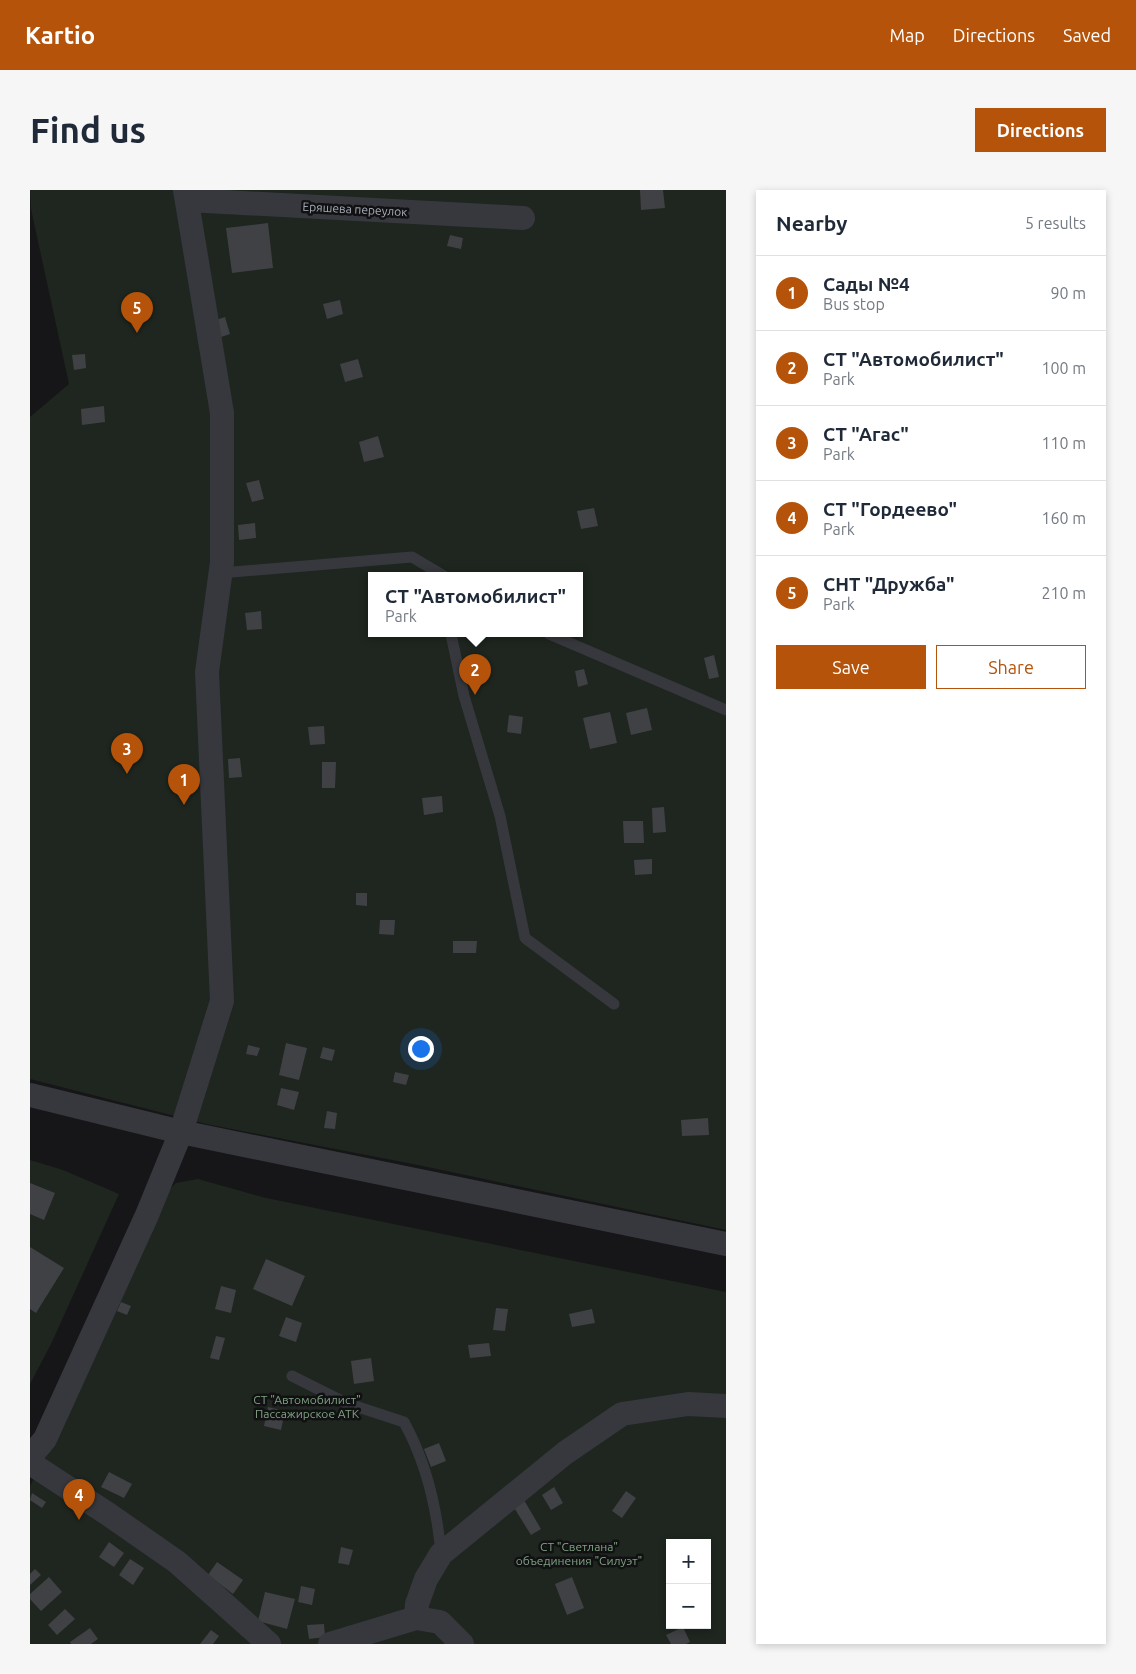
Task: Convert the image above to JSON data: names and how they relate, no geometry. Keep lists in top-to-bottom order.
{
  "streets": {
    "street": ["Еряшева переулок"]
  },
  "parks": ["СТ \"Автомобилист\" Пассажирское АТК", "СТ \"Светлана\" объединения \"Силуэт\""],
  "page": {
    "header": "Kartio",
    "nav": ["Map", "Directions", "Saved"],
    "buttons": [
      "Directions",
      ["Save", "Share"]
    ],
    "title": "Find us",
    "heading": ["Nearby", "5 results"],
    "list": [
      {
        "mark": "1",
        "name": "Сады №4",
        "note": "Bus stop",
        "value": "90 m"
      },
      {
        "mark": "2",
        "name": "СТ \"Автомобилист\"",
        "note": "Park",
        "value": "100 m"
      },
      {
        "mark": "3",
        "name": "СТ \"Агас\"",
        "note": "Park",
        "value": "110 m"
      },
      {
        "mark": "4",
        "name": "СТ \"Гордеево\"",
        "note": "Park",
        "value": "160 m"
      },
      {
        "mark": "5",
        "name": "СНТ \"Дружба\"",
        "note": "Park",
        "value": "210 m"
      }
    ],
    "pins": [
      "5",
      "2",
      "3",
      "1",
      "4"
    ],
    "popup": ["СТ \"Автомобилист\"", "Park"],
    "map_buttons": ["+", "−"]
  }
}
